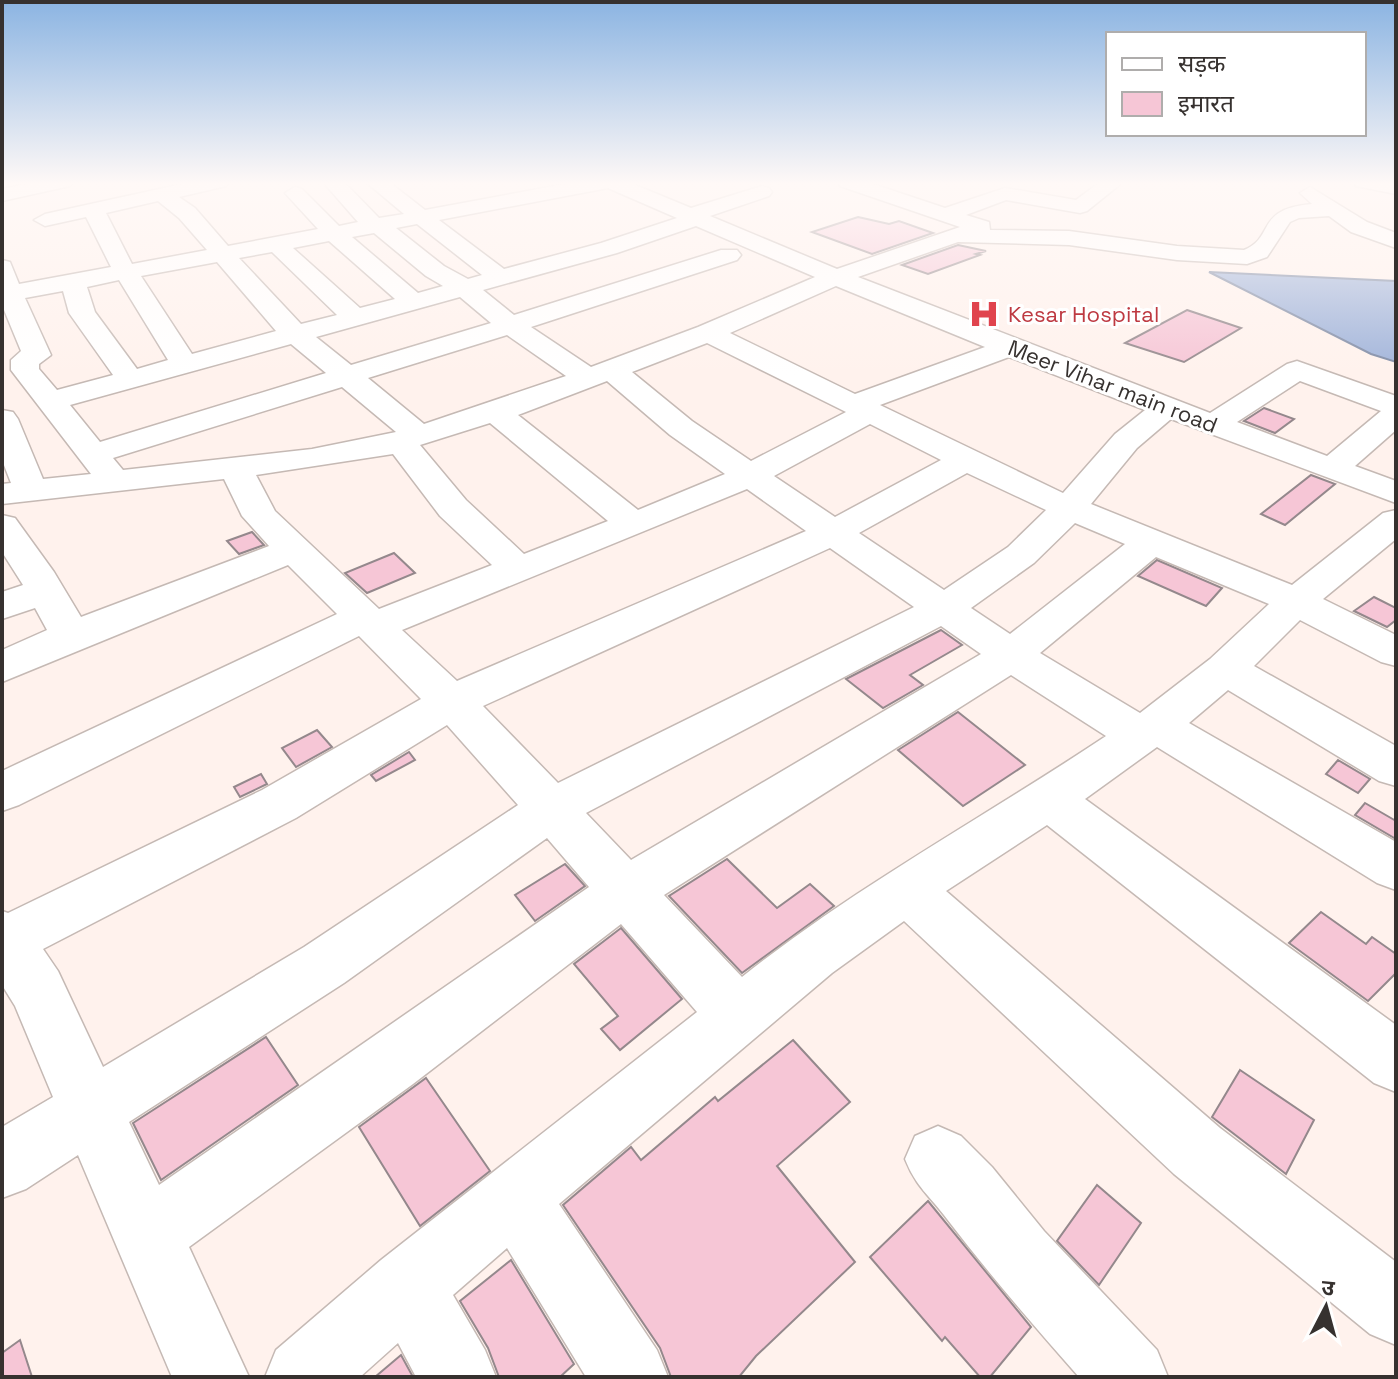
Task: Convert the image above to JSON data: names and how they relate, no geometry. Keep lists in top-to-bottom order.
{
  "streets": {
    "street": ["Meer Vihar main road"]
  },
  "places": {
    "hospital": ["Kesar Hospital"]
  },
  "legend": ["सड़क", "इमारत"],
  "north": "top"
}
